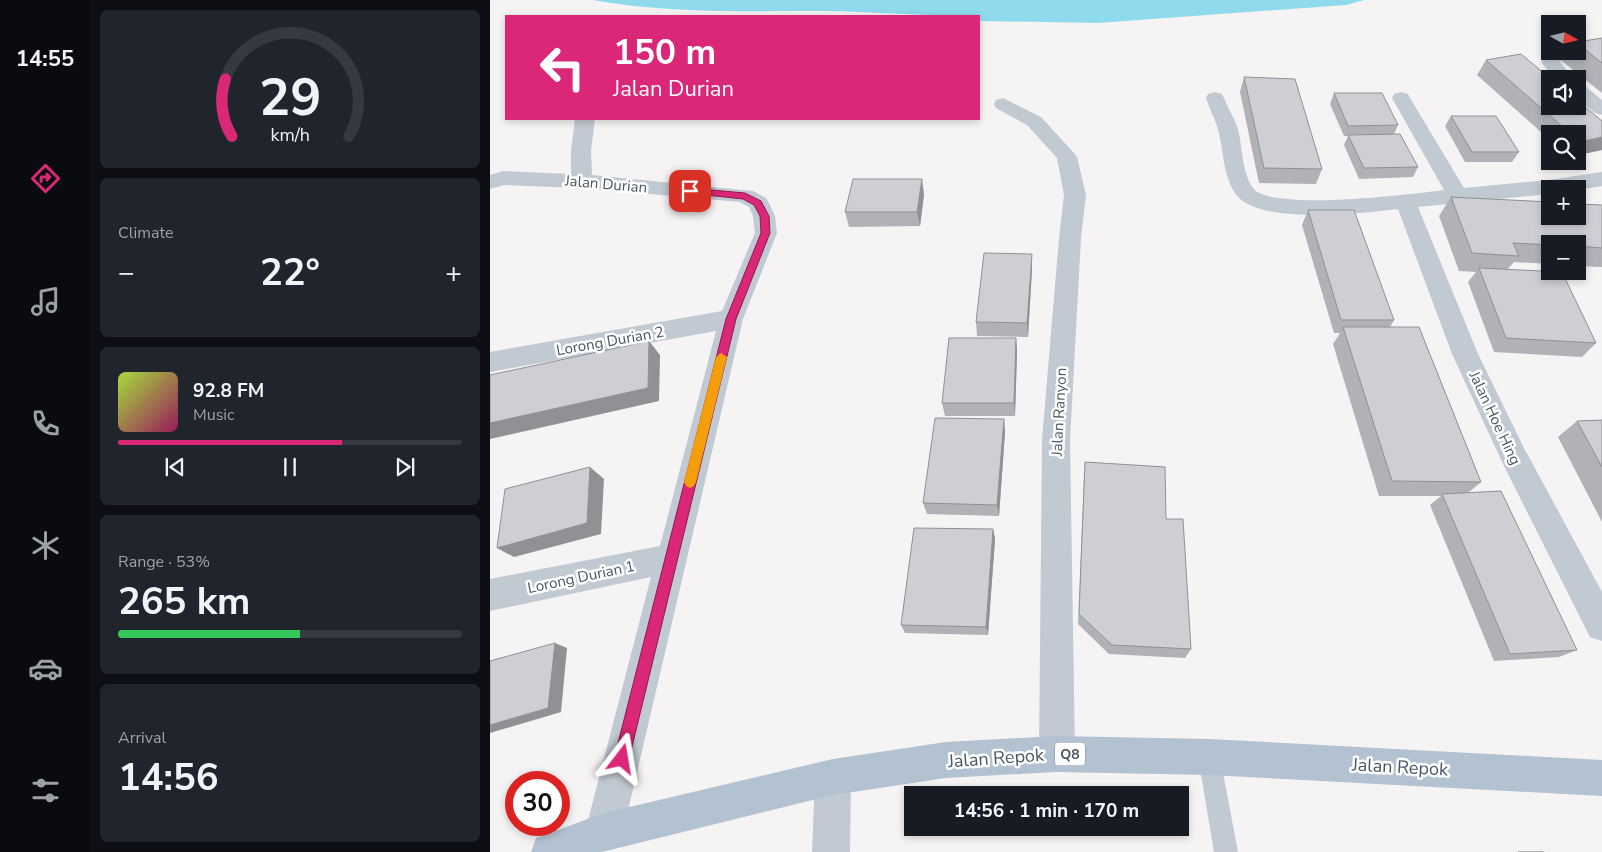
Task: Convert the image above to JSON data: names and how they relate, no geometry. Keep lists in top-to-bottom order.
{
  "streets": {
    "main road": ["Q8", "Jalan Repok"],
    "street": [
      "Jalan Durian",
      "Lorong Durian 2",
      "Jalan Ranyon",
      "Jalan Hoe Hing",
      "Lorong Durian 1"
    ]
  },
  "crossings": [
    ["Jalan Durian", "Lorong Durian 2"],
    ["Jalan Durian", "Lorong Durian 1"],
    ["Jalan Durian", "Jalan Repok"],
    ["Jalan Ranyon", "Jalan Repok"]
  ],
  "north": "right",
  "page": {
    "tabs": "14:55",
    "map_buttons": ["+", "−"],
    "turn": ["150 m", "Jalan Durian"],
    "tile": [
      "Climate",
      ["Range · 53%", "265 km"],
      ["Arrival", "14:56"]
    ],
    "heat": ["−", "22°", "+"],
    "song": ["92.8 FM", "Music"],
    "limit": "30",
    "trip": "14:56 · 1 min · 170 m",
    "gauge": ["29", "km/h"]
  }
}
